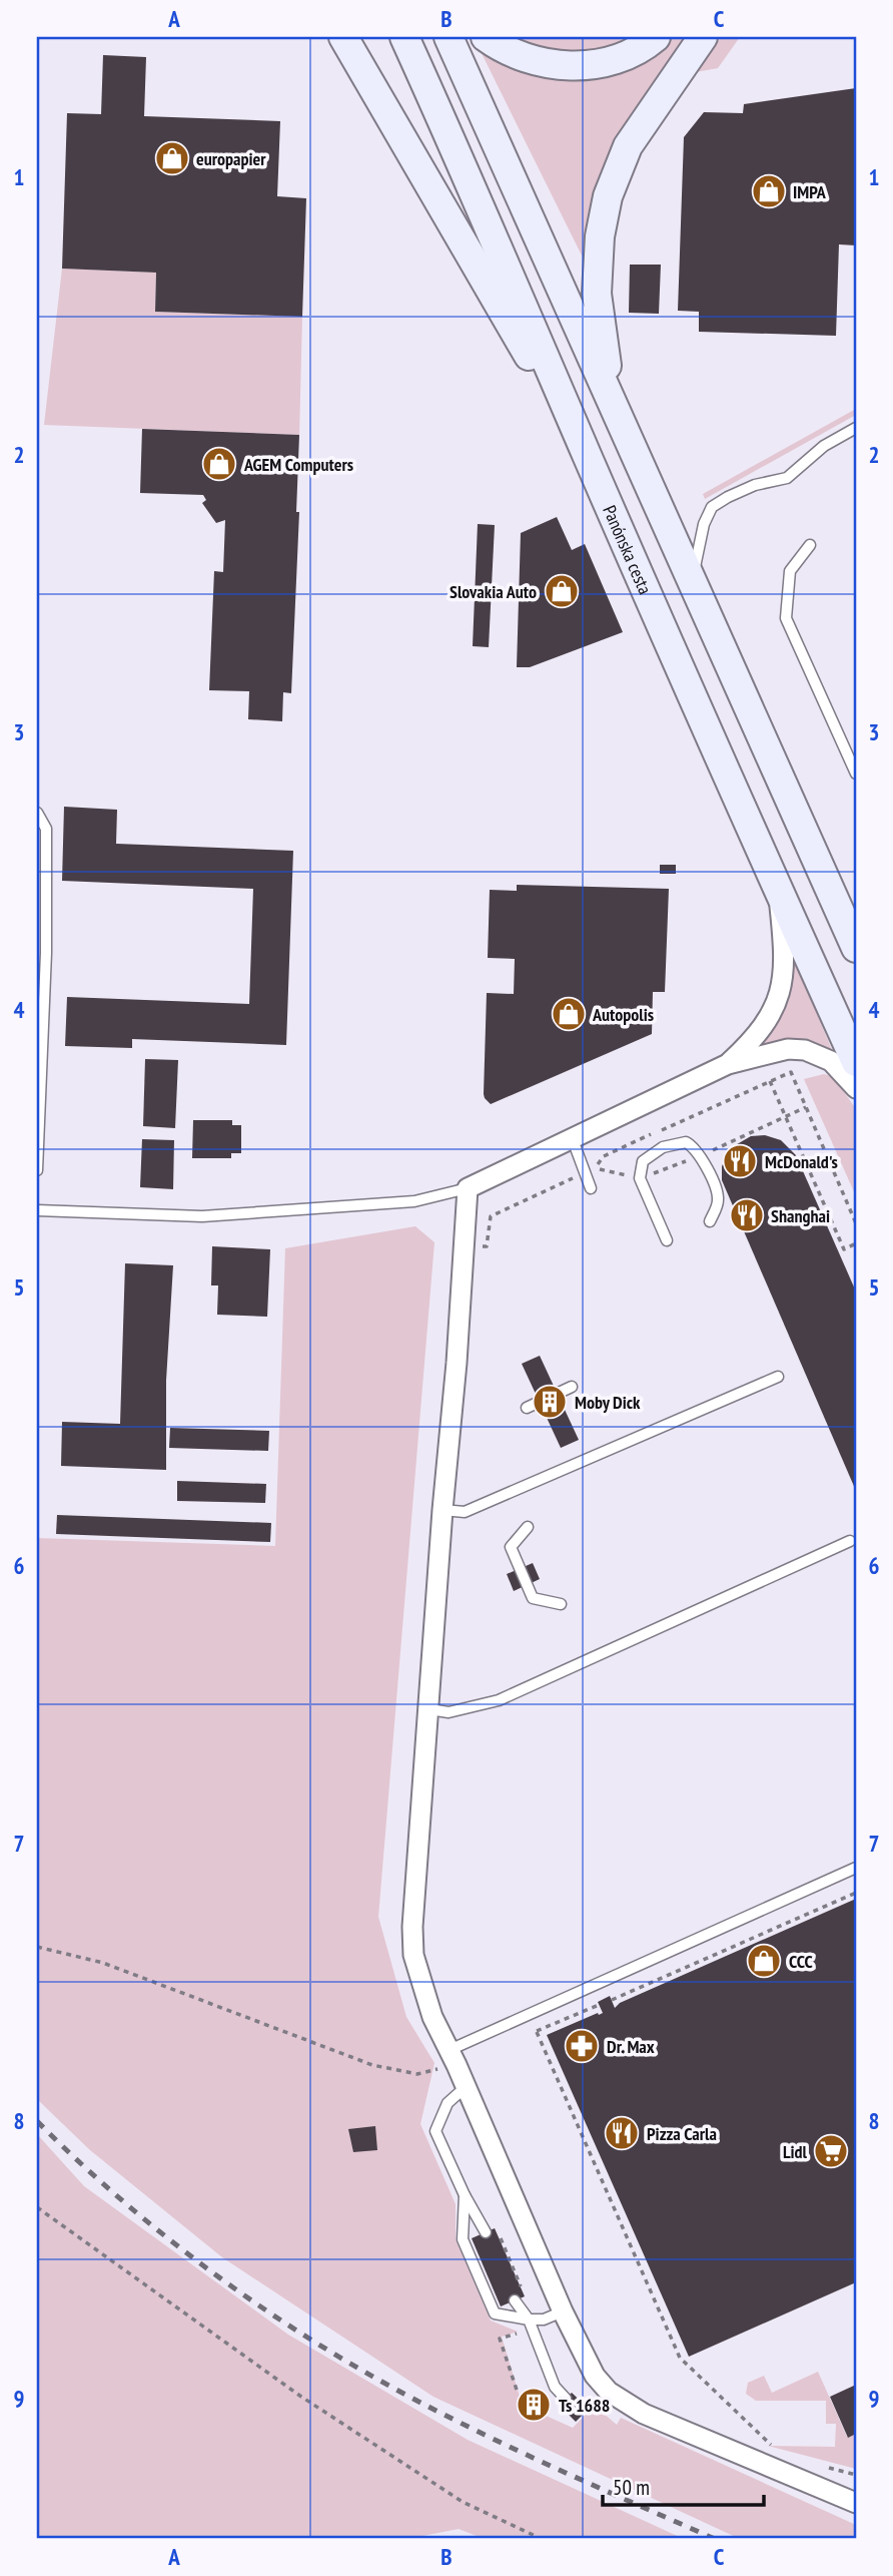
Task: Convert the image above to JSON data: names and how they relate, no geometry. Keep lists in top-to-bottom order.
{
  "streets": {
    "main road": ["Panónska cesta"]
  },
  "places": {
    "shop": [
      "europapier",
      "IMPA",
      "AGEM Computers",
      "Slovakia Auto",
      "Autopolis",
      "CCC"
    ],
    "restaurant": ["McDonald's", "Shanghai", "Pizza Carla"],
    "building": ["Moby Dick", "Ts 1688"],
    "pharmacy": ["Dr. Max"],
    "supermarket": ["Lidl"]
  },
  "scale_bar": "50 m",
  "grid": {
    "columns": ["A", "B", "C"],
    "rows": [
      "1",
      "2",
      "3",
      "4",
      "5",
      "6",
      "7",
      "8",
      "9"
    ]
  }
}
